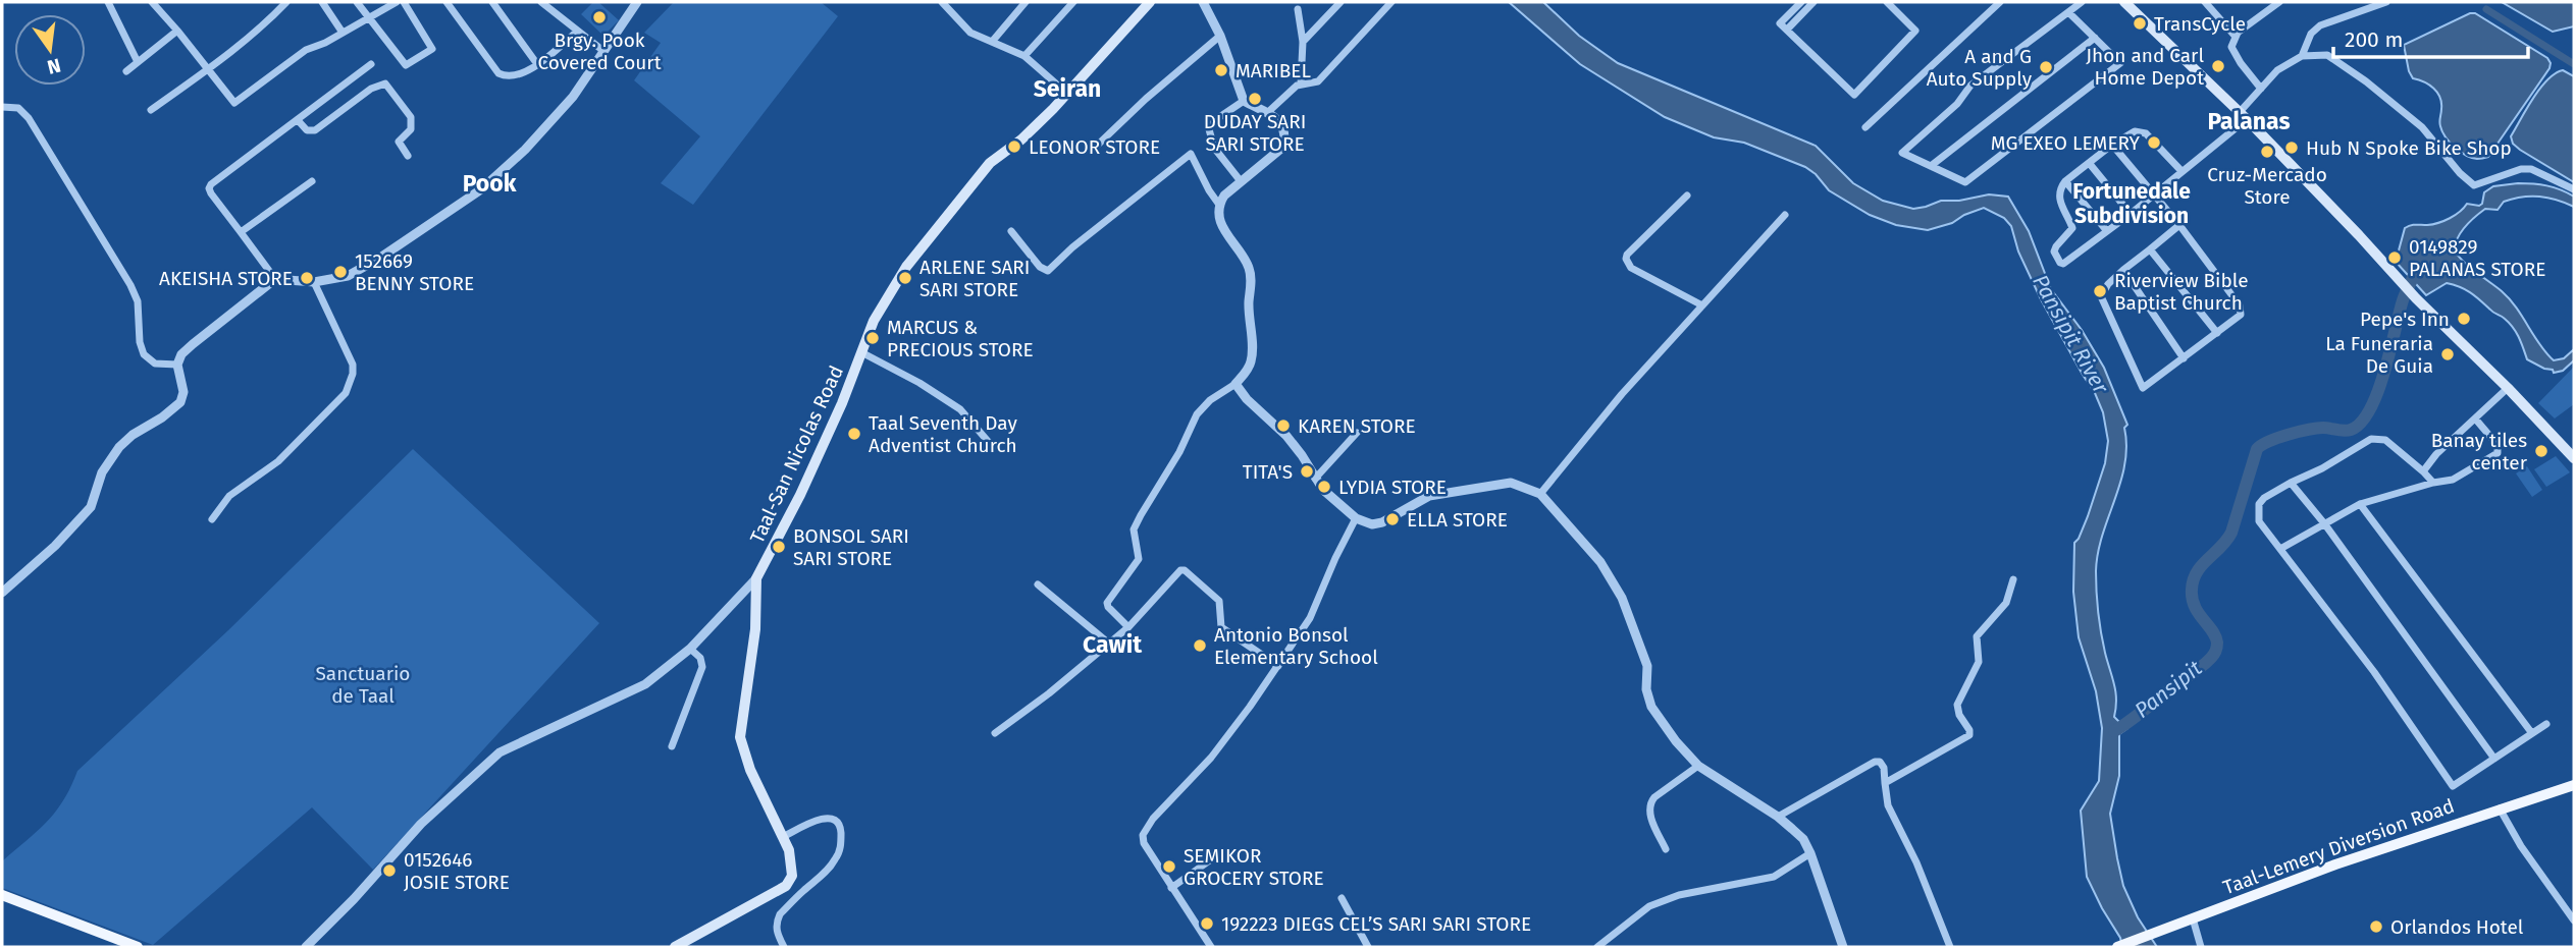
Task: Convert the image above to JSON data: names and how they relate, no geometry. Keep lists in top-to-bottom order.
{
  "streets": {
    "main road": ["Taal-San Nicolas Road", "Taal-Lemery Diversion Road"]
  },
  "districts": [
    "Seiran",
    "Palanas",
    "Pook",
    "Fortunedale Subdivision",
    "Cawit"
  ],
  "water": ["Pansipit River", "Pansipit"],
  "parks": ["Sanctuario de Taal"],
  "places": [
    "Brgy. Pook Covered Court",
    "TransCycle",
    "Jhon and Carl Home Depot",
    "A and G Auto Supply",
    "MARIBEL",
    "DUDAY SARI SARI STORE",
    "MG EXEO LEMERY",
    "LEONOR STORE",
    "Hub N Spoke Bike Shop",
    "Cruz-Mercado Store",
    "0149829 PALANAS STORE",
    "152669 BENNY STORE",
    "AKEISHA STORE",
    "ARLENE SARI SARI STORE",
    "Riverview Bible Baptist Church",
    "Pepe's Inn",
    "MARCUS & PRECIOUS STORE",
    "La Funeraria De Guia",
    "KAREN STORE",
    "Taal Seventh Day Adventist Church",
    "Banay tiles center",
    "TITA'S",
    "LYDIA STORE",
    "ELLA STORE",
    "BONSOL SARI SARI STORE",
    "Antonio Bonsol Elementary School",
    "SEMIKOR GROCERY STORE",
    "0152646 JOSIE STORE",
    "192223 DIEGS CEL’S SARI SARI STORE",
    "Orlandos Hotel"
  ],
  "scale_bar": "200 m",
  "north": "bottom"
}
